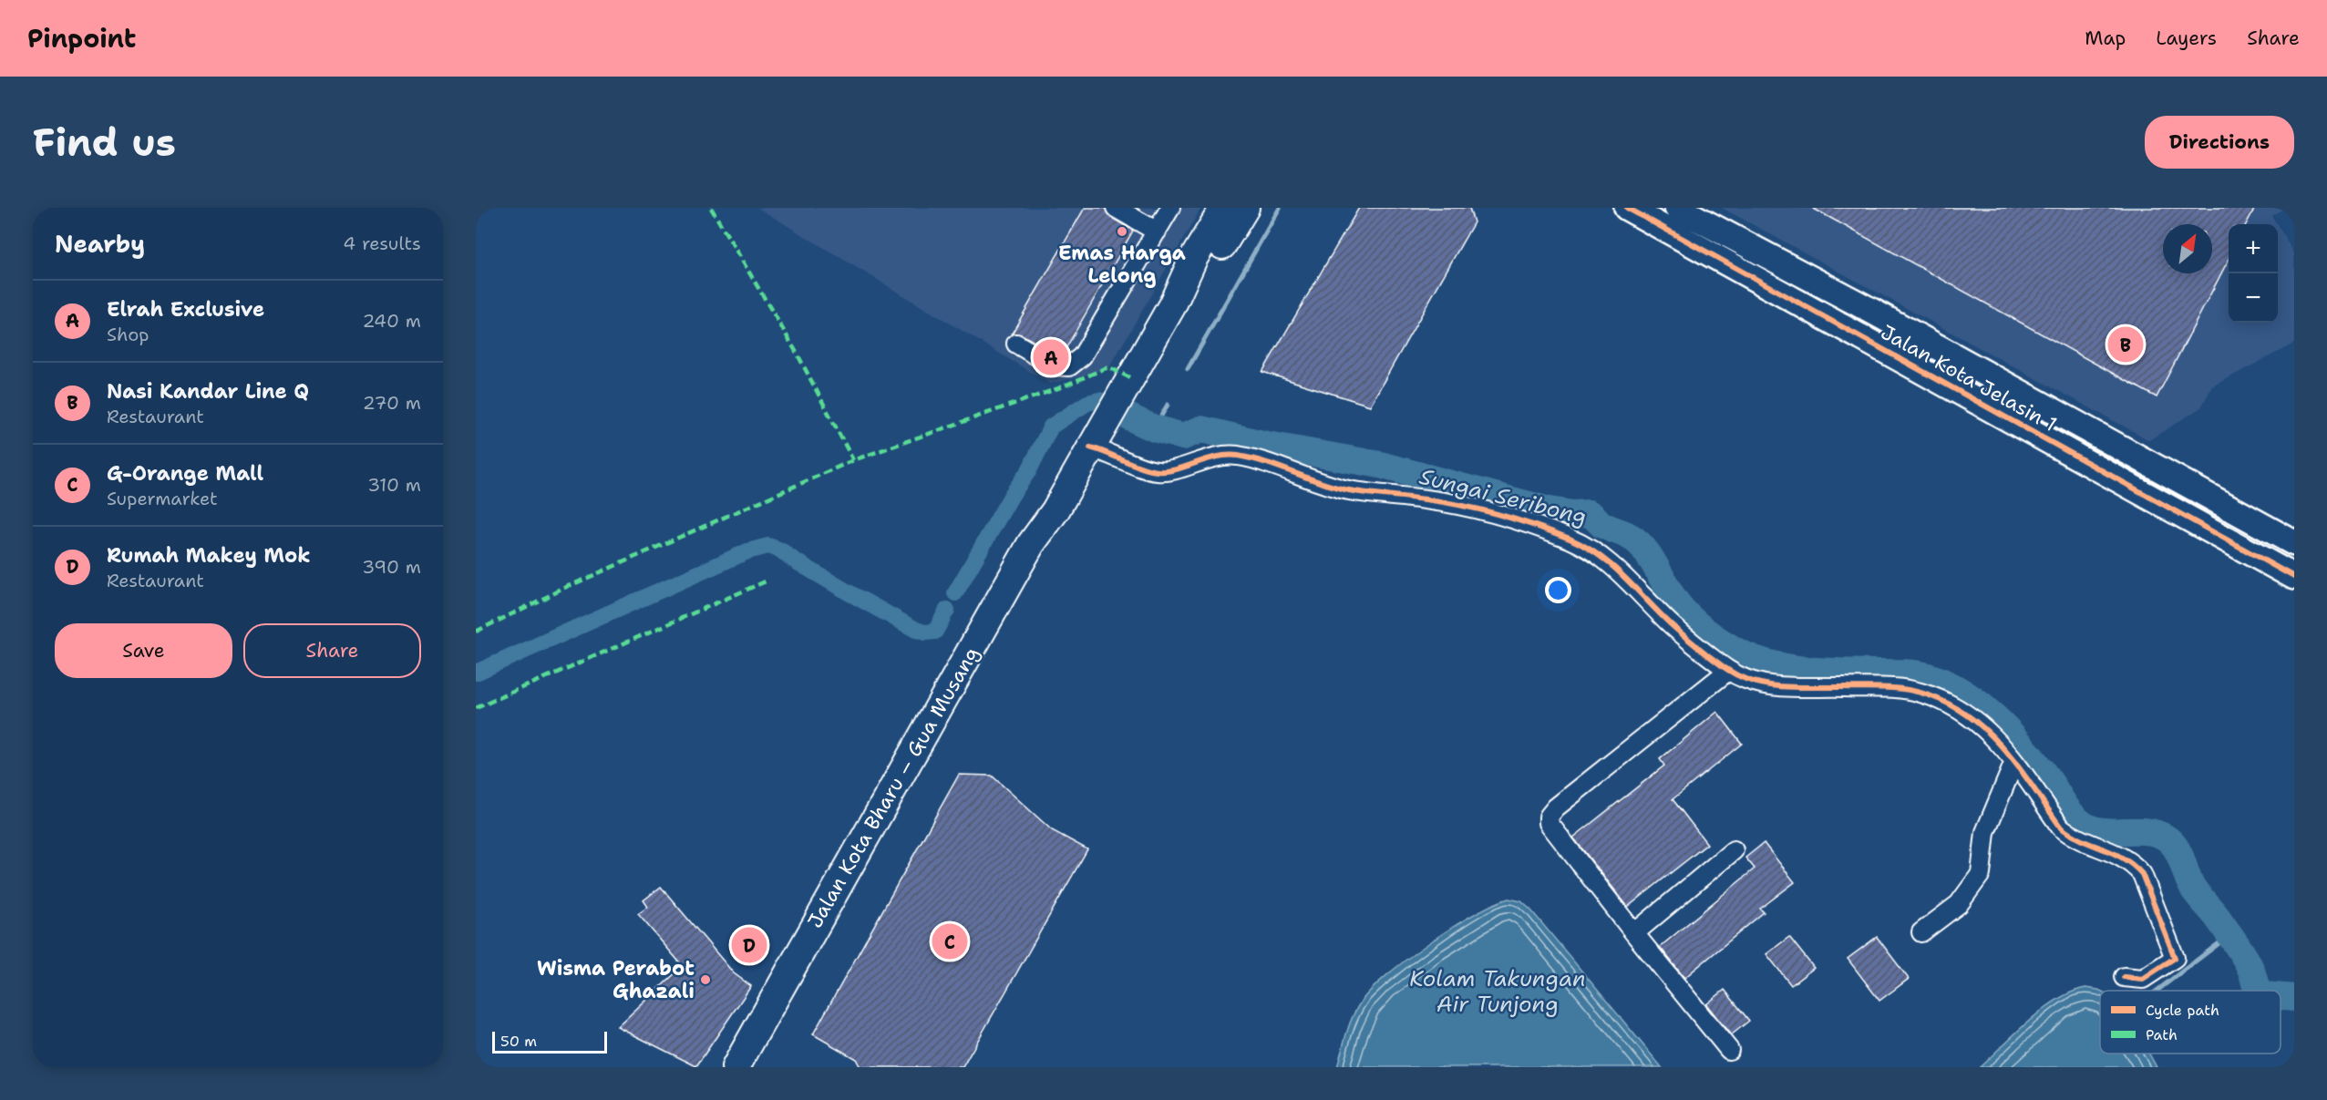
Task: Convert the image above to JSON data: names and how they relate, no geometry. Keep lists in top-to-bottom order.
{
  "streets": {
    "main road": ["Jalan Kota Bharu – Gua Musang"],
    "street": ["Jalan Kota Jelasin 1"]
  },
  "water": ["Sungai Seribong", "Kolam Takungan Air Tunjong"],
  "places": ["Emas Harga Lelong", "Wisma Perabot Ghazali"],
  "legend": ["Cycle path", "Path"],
  "scale_bar": "50 m",
  "north": "top right",
  "page": {
    "header": "Pinpoint",
    "nav": ["Map", "Layers", "Share"],
    "buttons": [
      "Directions",
      ["Save", "Share"]
    ],
    "title": "Find us",
    "heading": ["Nearby", "4 results"],
    "map_buttons": ["+", "−"],
    "list": [
      {
        "mark": "A",
        "name": "Elrah Exclusive",
        "note": "Shop",
        "value": "240 m"
      },
      {
        "mark": "B",
        "name": "Nasi Kandar Line Q",
        "note": "Restaurant",
        "value": "270 m"
      },
      {
        "mark": "C",
        "name": "G-Orange Mall",
        "note": "Supermarket",
        "value": "310 m"
      },
      {
        "mark": "D",
        "name": "Rumah Makey Mok",
        "note": "Restaurant",
        "value": "390 m"
      }
    ],
    "pins": [
      "B",
      "A",
      "C",
      "D"
    ],
    "scale": "50 m"
  }
}
